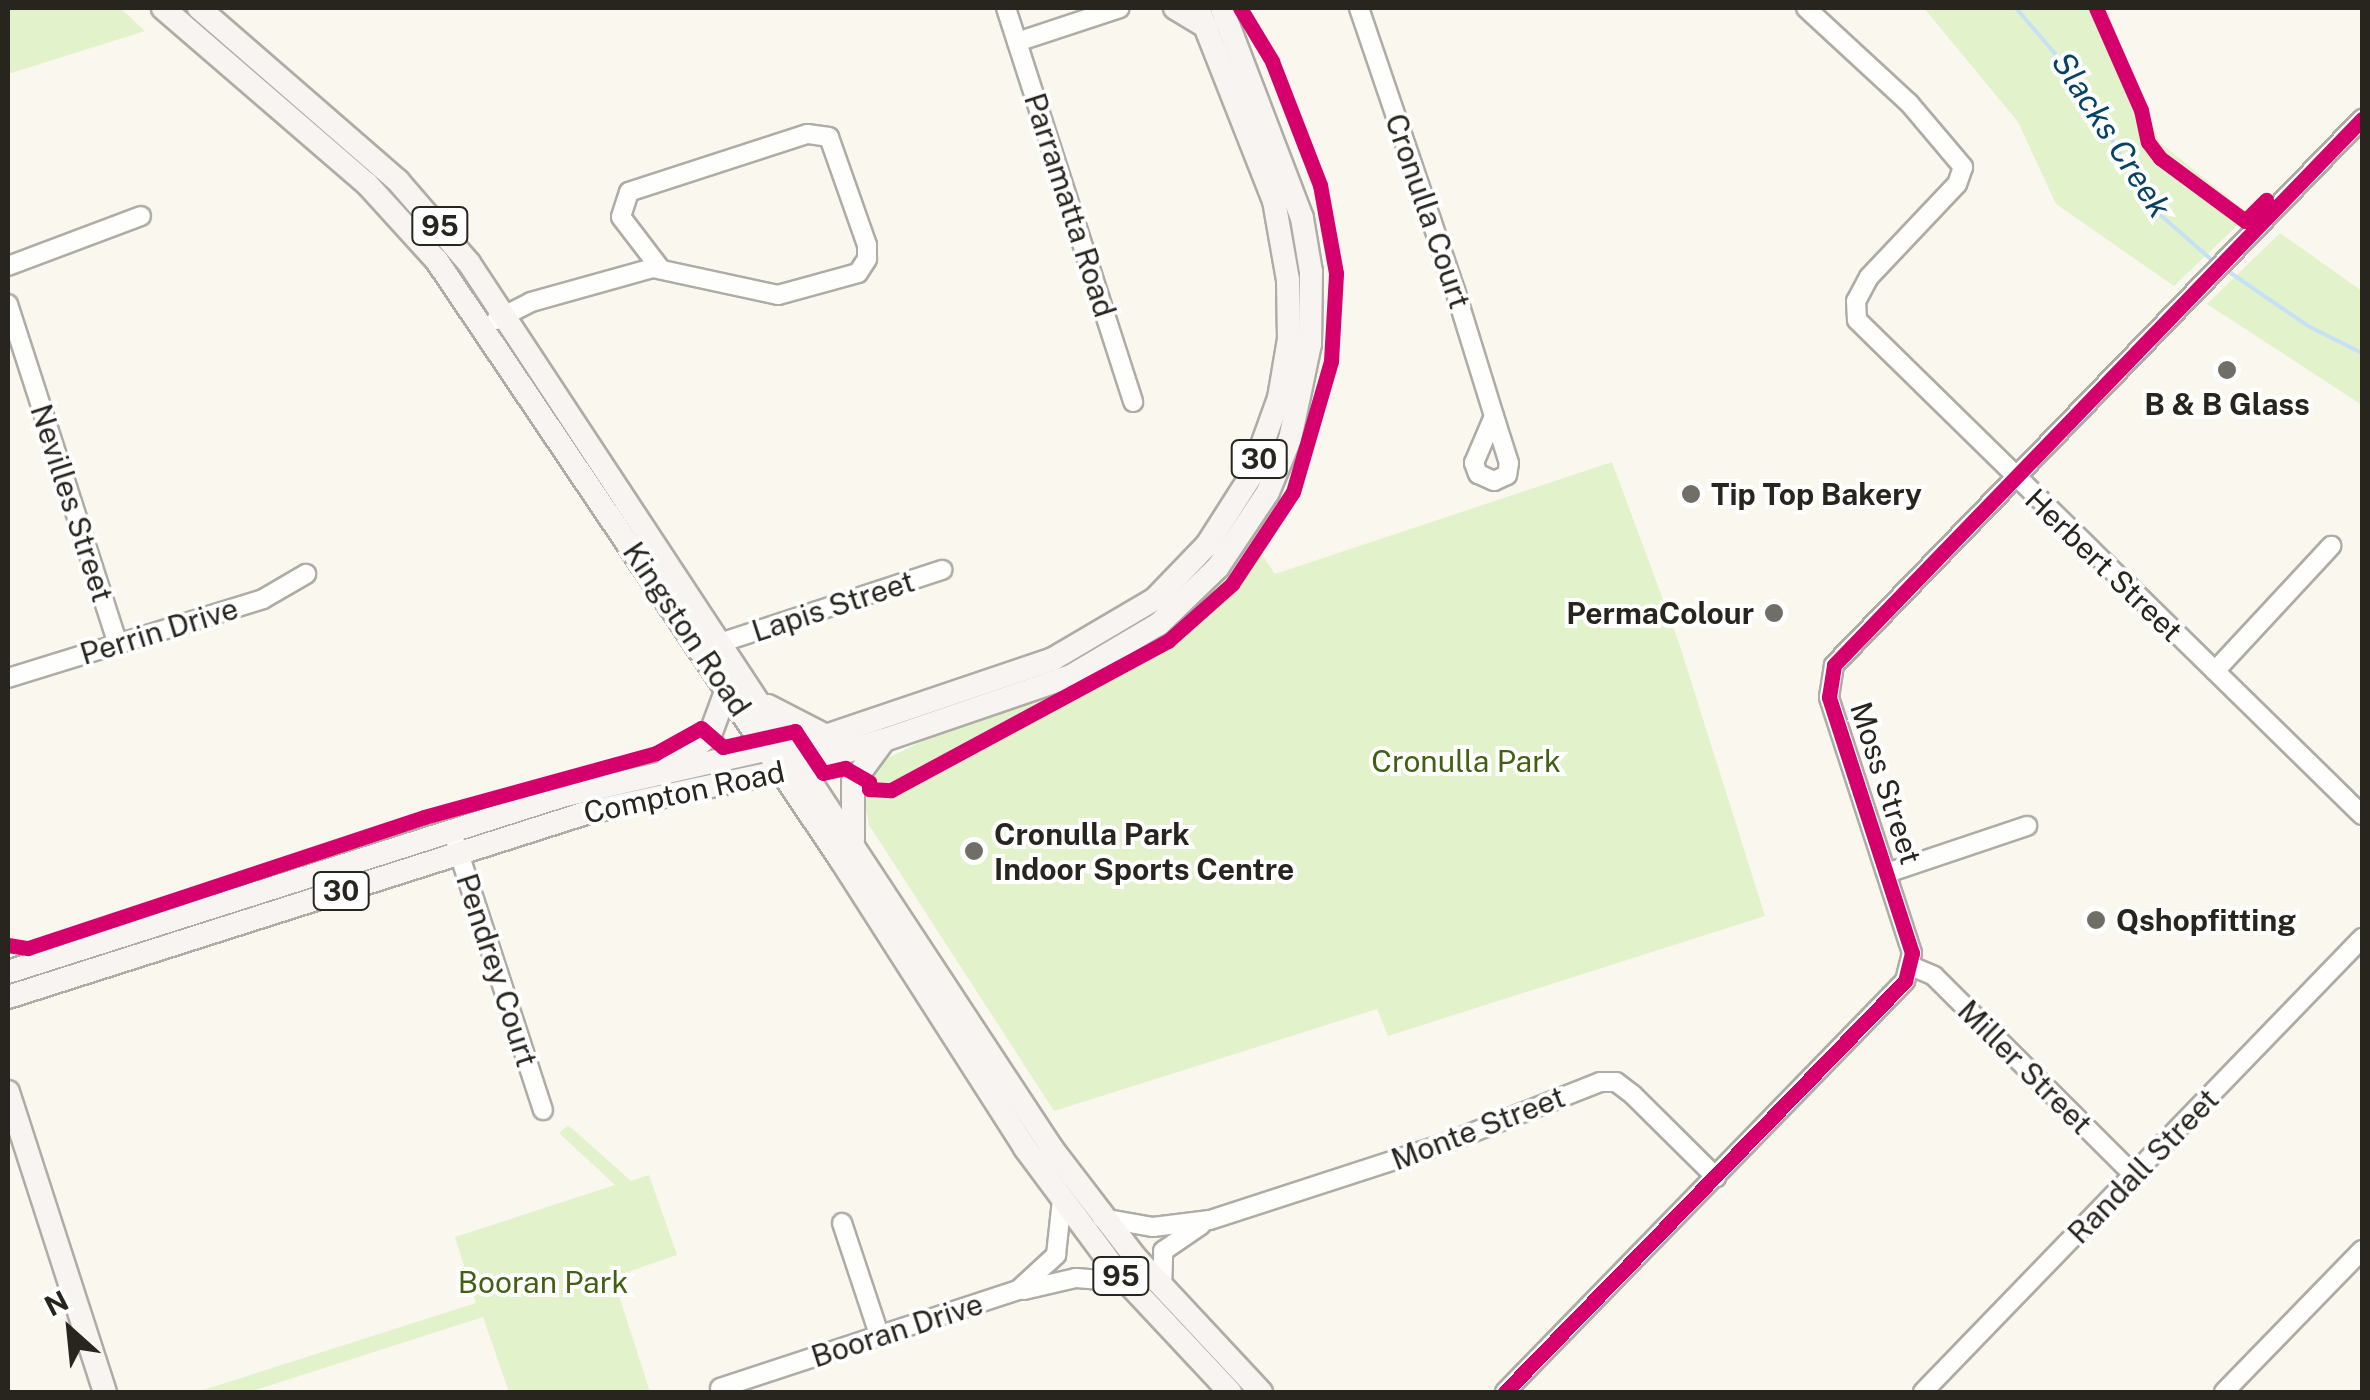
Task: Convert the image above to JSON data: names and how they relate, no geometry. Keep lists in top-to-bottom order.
{
  "streets": {
    "main road": [
      "95",
      "30",
      "Kingston Road",
      "Compton Road"
    ],
    "street": [
      "Parramatta Road",
      "Cronulla Court",
      "Nevilles Street",
      "Herbert Street",
      "Lapis Street",
      "Perrin Drive",
      "Moss Street",
      "Pendrey Court",
      "Miller Street",
      "Monte Street",
      "Randall Street",
      "Booran Drive"
    ]
  },
  "crossings": [
    ["Nevilles Street", "Perrin Drive"],
    ["Herbert Street", "Moss Street"],
    ["Lapis Street", "Kingston Road"],
    ["Kingston Road", "Compton Road"],
    ["Kingston Road", "Monte Street"],
    ["Kingston Road", "Booran Drive"],
    ["Moss Street", "Miller Street"],
    ["Compton Road", "Pendrey Court"],
    ["Miller Street", "Randall Street"]
  ],
  "water": ["Slacks Creek"],
  "parks": ["Cronulla Park", "Booran Park"],
  "places": [
    "B & B Glass",
    "Tip Top Bakery",
    "PermaColour",
    "Cronulla Park Indoor Sports Centre",
    "Qshopfitting"
  ],
  "north": "top left"
}
